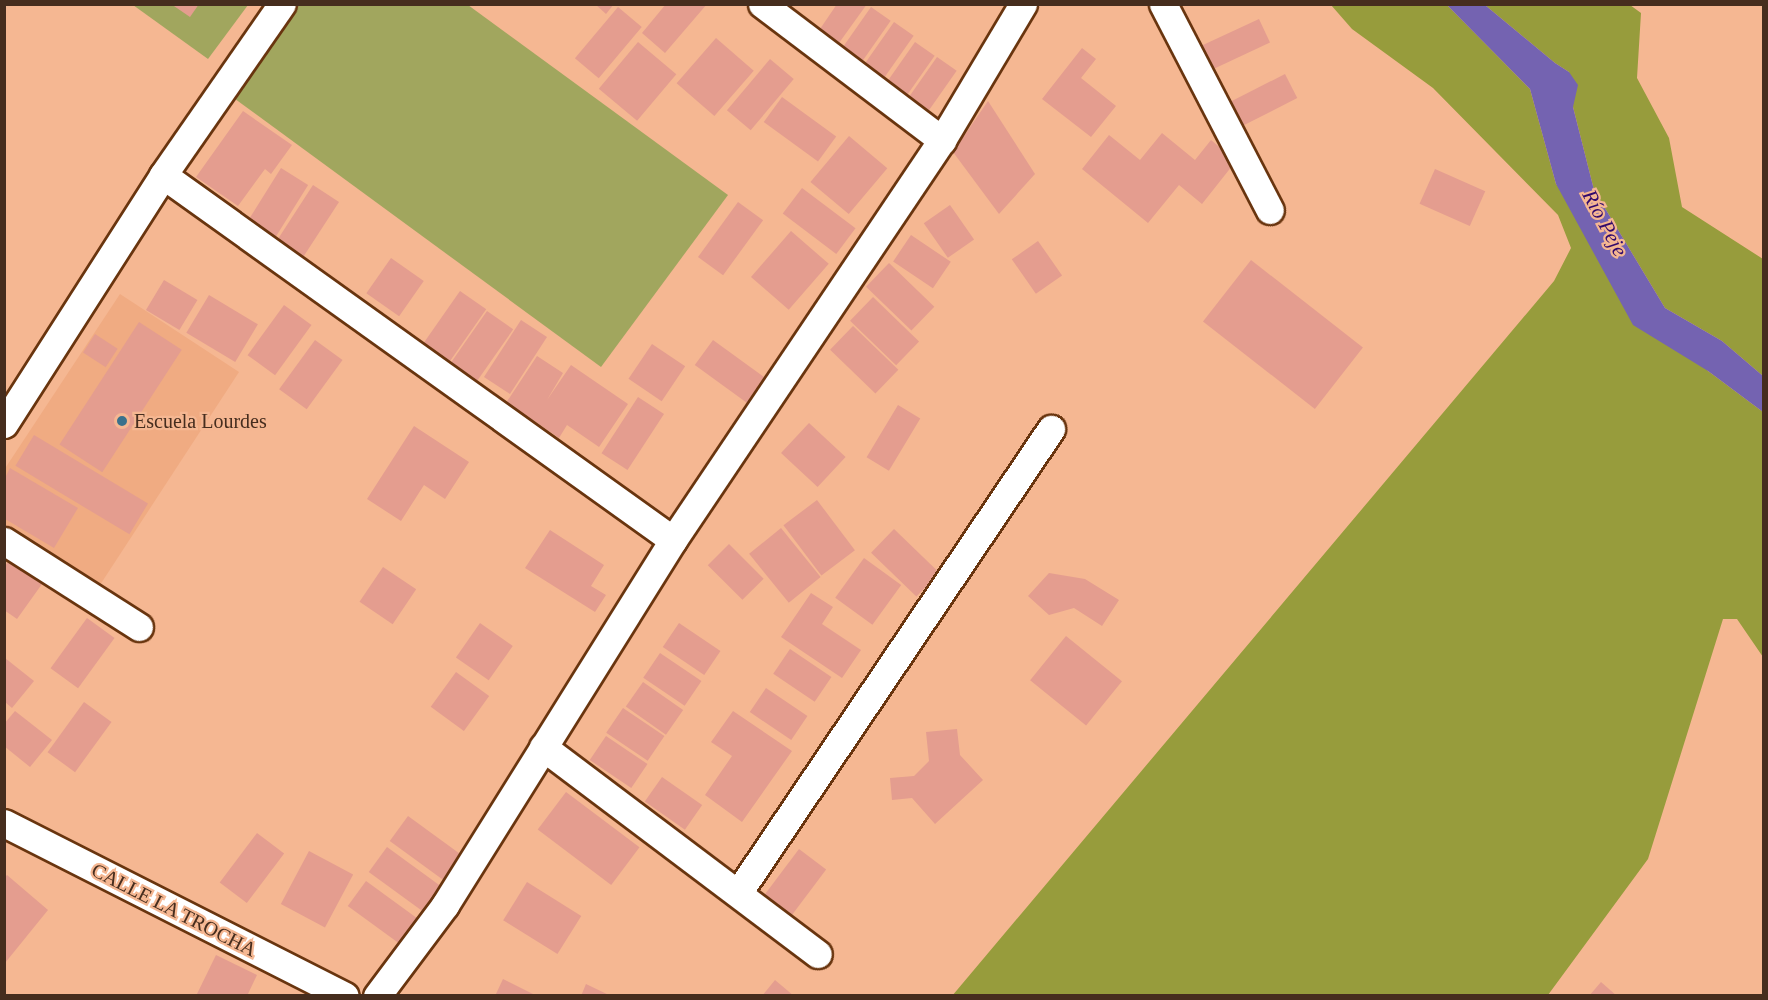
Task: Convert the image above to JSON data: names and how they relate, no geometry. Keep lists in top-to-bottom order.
{
  "streets": {
    "street": ["CALLE LA TROCHA"]
  },
  "water": ["Río Peje"],
  "places": ["Escuela Lourdes"]
}
